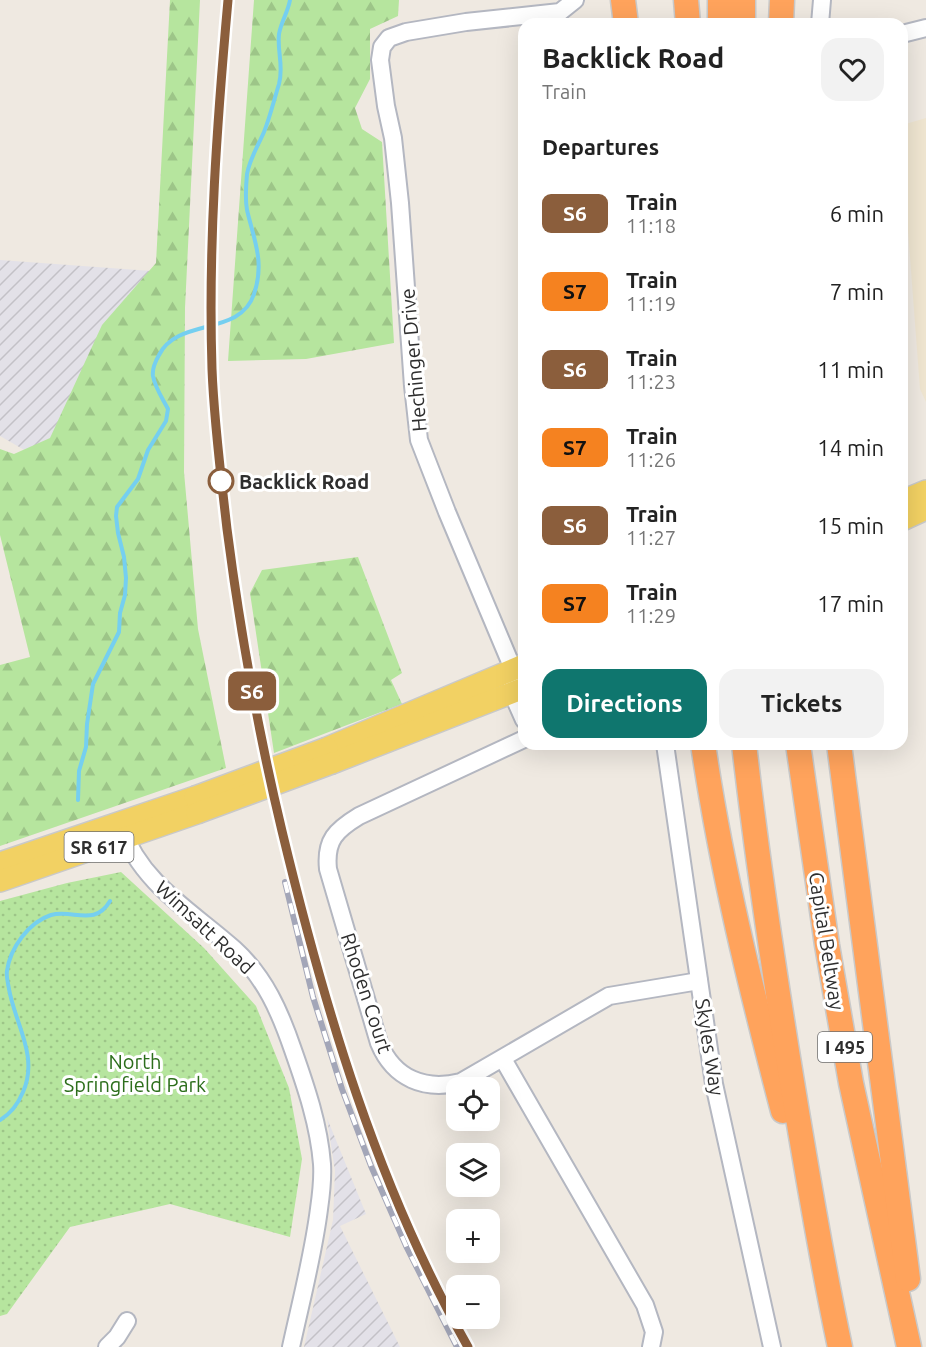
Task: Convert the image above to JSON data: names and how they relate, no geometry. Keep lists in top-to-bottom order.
{
  "streets": {
    "highway": ["Capital Beltway", "I 495"],
    "main road": ["SR 617"],
    "street": [
      "Hechinger Drive",
      "Wimsatt Road",
      "Rhoden Court",
      "Skyles Way"
    ]
  },
  "crossings": [
    ["SR 617", "Wimsatt Road"],
    ["Rhoden Court", "Skyles Way"]
  ],
  "parks": ["North Springfield Park"],
  "places": ["Backlick Road"],
  "page": {
    "on_map": "S6",
    "heading": [
      ["Backlick Road", "Train"],
      "Departures"
    ],
    "list": [
      {
        "mark": "S6",
        "name": "Train",
        "note": "11:18",
        "value": "6 min"
      },
      {
        "mark": "S7",
        "name": "Train",
        "note": "11:19",
        "value": "7 min"
      },
      {
        "mark": "S6",
        "name": "Train",
        "note": "11:23",
        "value": "11 min"
      },
      {
        "mark": "S7",
        "name": "Train",
        "note": "11:26",
        "value": "14 min"
      },
      {
        "mark": "S6",
        "name": "Train",
        "note": "11:27",
        "value": "15 min"
      },
      {
        "mark": "S7",
        "name": "Train",
        "note": "11:29",
        "value": "17 min"
      }
    ],
    "buttons": ["Directions", "Tickets"],
    "map_buttons": ["+", "−"]
  }
}
